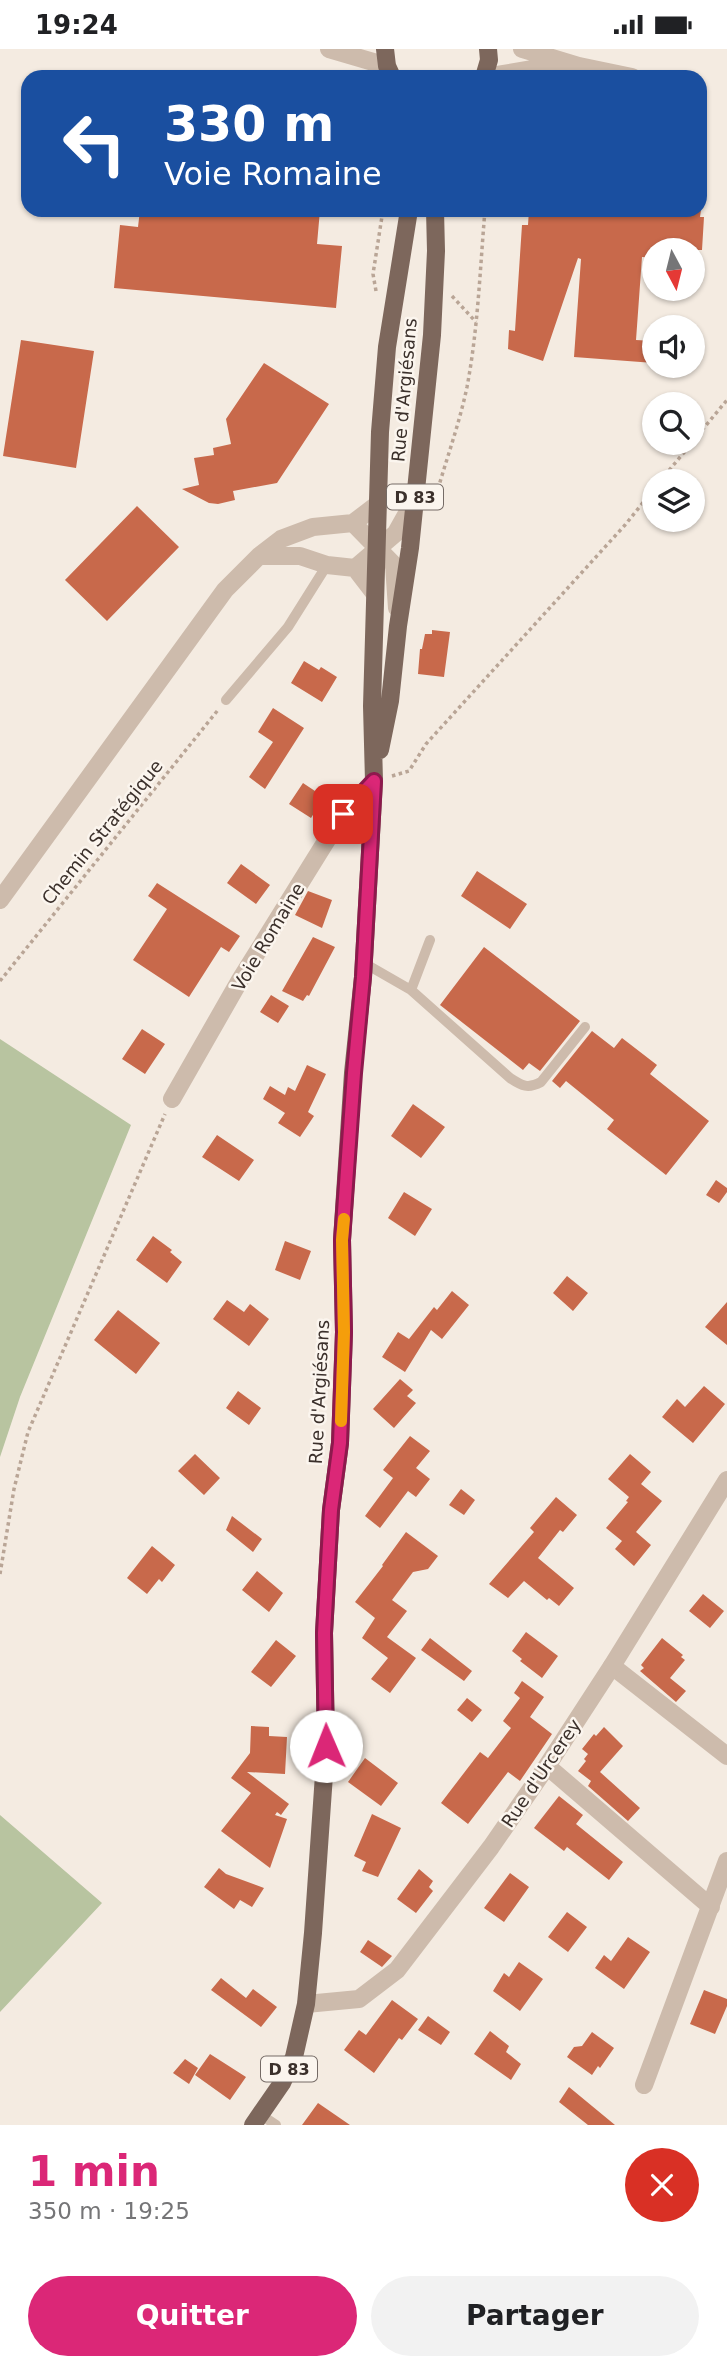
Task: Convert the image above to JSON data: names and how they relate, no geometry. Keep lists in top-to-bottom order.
{
  "streets": {
    "main road": ["Rue d'Argiésans", "D 83"],
    "street": ["Voie Romaine", "Rue d'Urcerey"],
    "path": ["Chemin Stratégique"]
  },
  "crossings": [
    ["Rue d'Argiésans", "D 83"],
    ["Rue d'Argiésans", "Voie Romaine"],
    ["Rue d'Argiésans", "Rue d'Urcerey"],
    ["D 83", "Rue d'Urcerey"]
  ],
  "north": "bottom",
  "page": {
    "status": "19:24",
    "turn": ["330 m", "Voie Romaine"],
    "heading": ["1 min", "350 m · 19:25"],
    "buttons": ["Quitter", "Partager"]
  }
}
